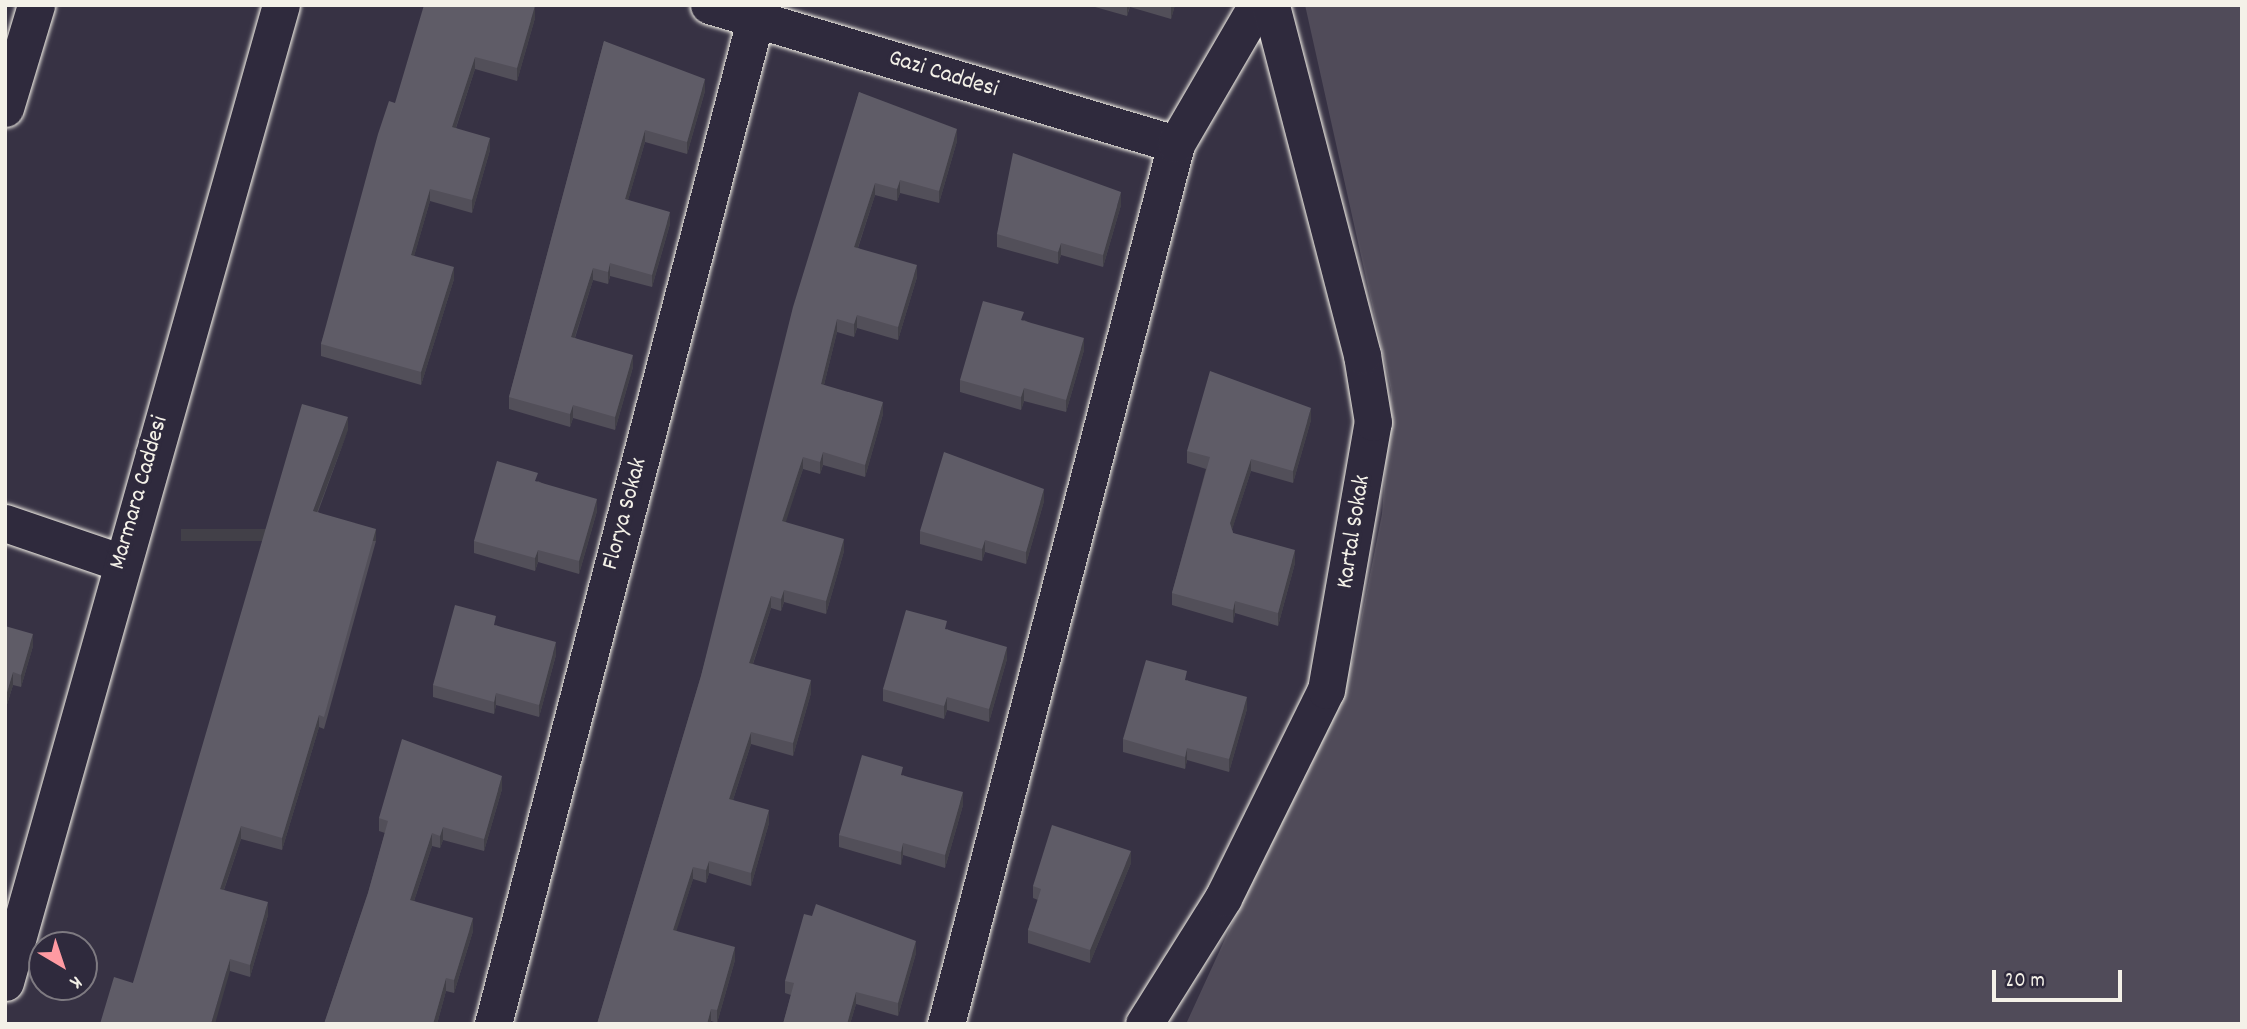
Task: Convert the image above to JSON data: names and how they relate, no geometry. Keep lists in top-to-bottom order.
{
  "streets": {
    "street": [
      "Gazi Caddesi",
      "Marmara Caddesi",
      "Florya Sokak",
      "Kartal Sokak"
    ]
  },
  "crossings": [
    ["Gazi Caddesi", "Florya Sokak"]
  ],
  "scale_bar": "20 m",
  "north": "bottom right"
}
